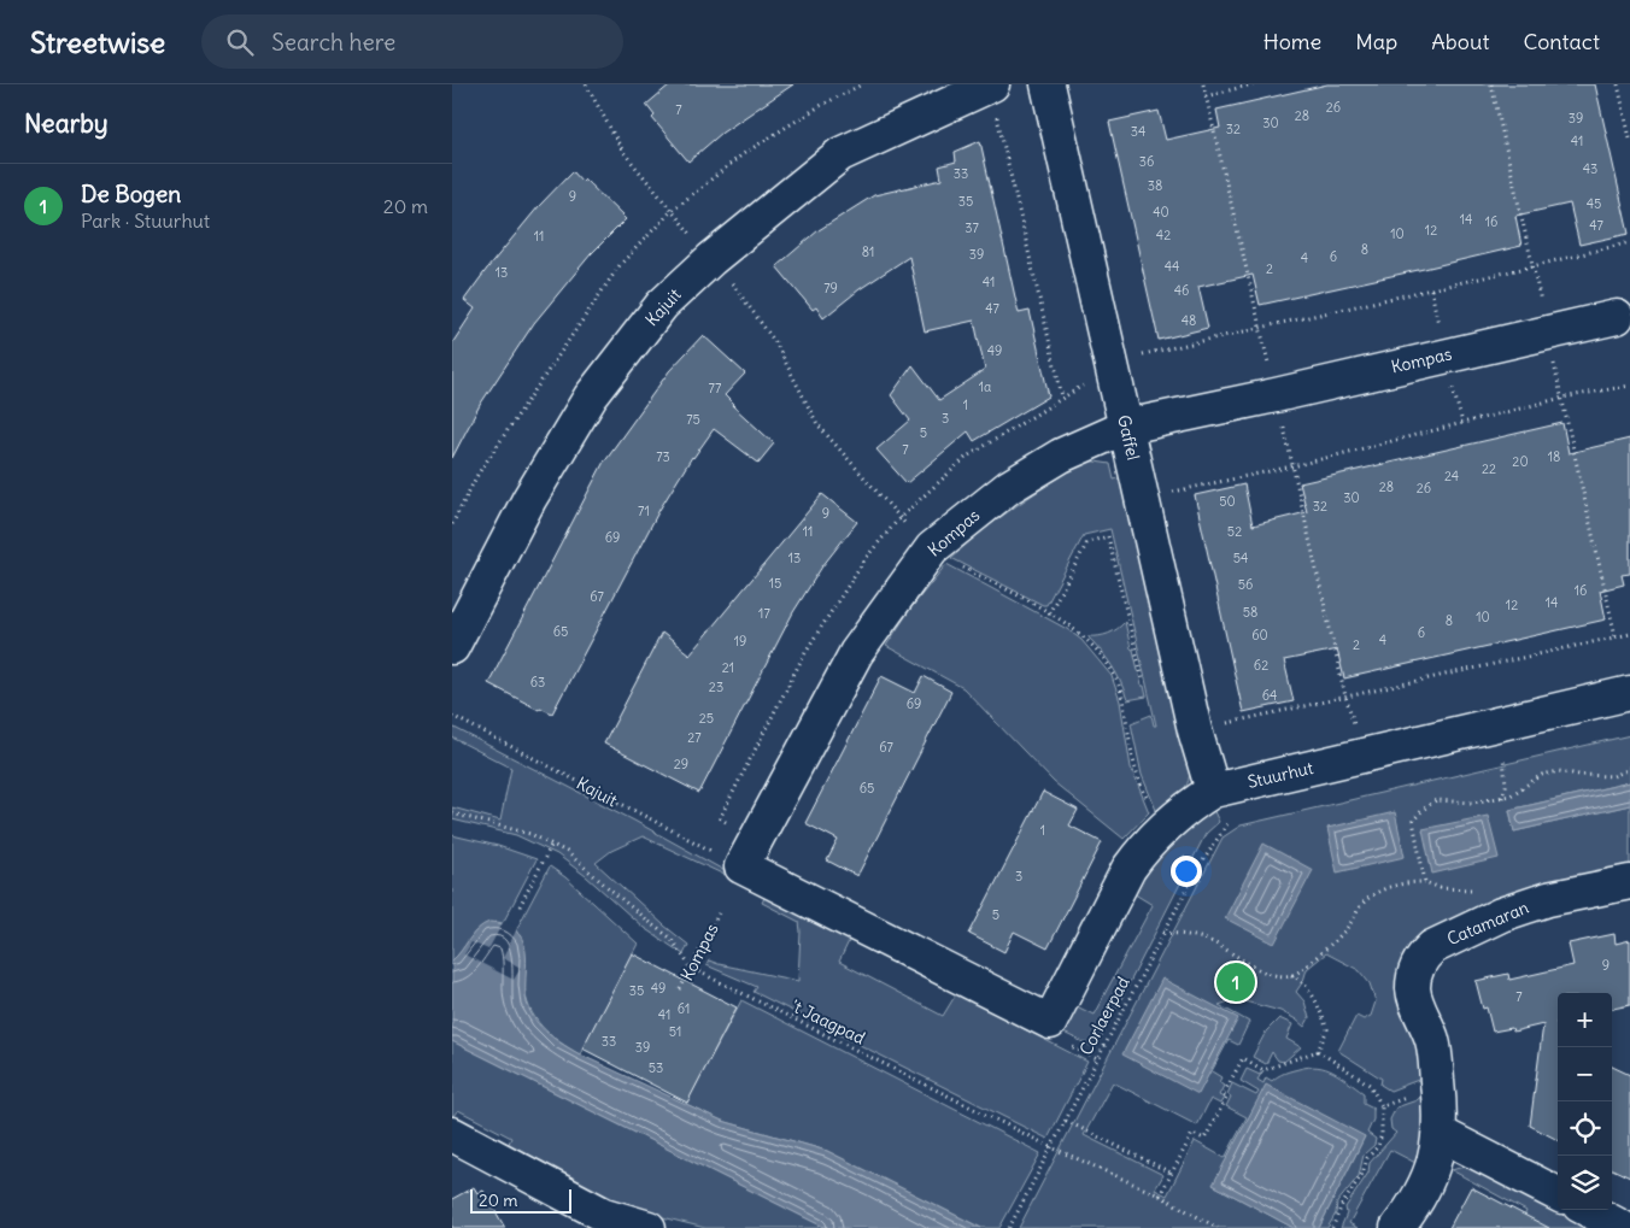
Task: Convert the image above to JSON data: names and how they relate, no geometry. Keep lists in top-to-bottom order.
{
  "streets": {
    "street": [
      "Kajuit",
      "Kompas",
      "Gaffel",
      "Stuurhut",
      "Catamaran"
    ],
    "path": ["Corlaerpad", "'t Jaagpad"]
  },
  "crossings": [
    ["Kajuit", "Kompas"],
    ["Kajuit", "Stuurhut"],
    ["Kompas", "Gaffel"],
    ["Kompas", "Stuurhut"],
    ["Kompas", "'t Jaagpad"],
    ["Gaffel", "Stuurhut"],
    ["Corlaerpad", "'t Jaagpad"]
  ],
  "house_numbers": [
    "26",
    "7",
    "28",
    "39",
    "30",
    "32",
    "34",
    "41",
    "36",
    "43",
    "33",
    "38",
    "9",
    "35",
    "45",
    "40",
    "14",
    "16",
    "47",
    "37",
    "12",
    "10",
    "42",
    "11",
    "8",
    "81",
    "39",
    "6",
    "4",
    "44",
    "2",
    "13",
    "41",
    "79",
    "46",
    "47",
    "48",
    "49",
    "1a",
    "77",
    "1",
    "3",
    "75",
    "5",
    "7",
    "73",
    "18",
    "20",
    "22",
    "24",
    "28",
    "26",
    "30",
    "50",
    "32",
    "71",
    "9",
    "11",
    "52",
    "69",
    "13",
    "54",
    "15",
    "56",
    "16",
    "67",
    "14",
    "12",
    "58",
    "17",
    "10",
    "8",
    "65",
    "6",
    "60",
    "4",
    "19",
    "2",
    "62",
    "21",
    "63",
    "23",
    "64",
    "69",
    "25",
    "27",
    "67",
    "29",
    "65",
    "1",
    "3",
    "5",
    "9",
    "49",
    "35",
    "7",
    "61",
    "41",
    "51",
    "33",
    "39",
    "53"
  ],
  "scale_bar": "20 m",
  "page": {
    "header": "Streetwise",
    "search": "Search here",
    "nav": [
      "Home",
      "Map",
      "About",
      "Contact"
    ],
    "heading": "Nearby",
    "list": [
      {
        "mark": "1",
        "name": "De Bogen",
        "note": "Park · Stuurhut",
        "value": "20 m"
      }
    ],
    "pins": "1",
    "map_buttons": ["+", "−"],
    "scale": "20 m"
  }
}
